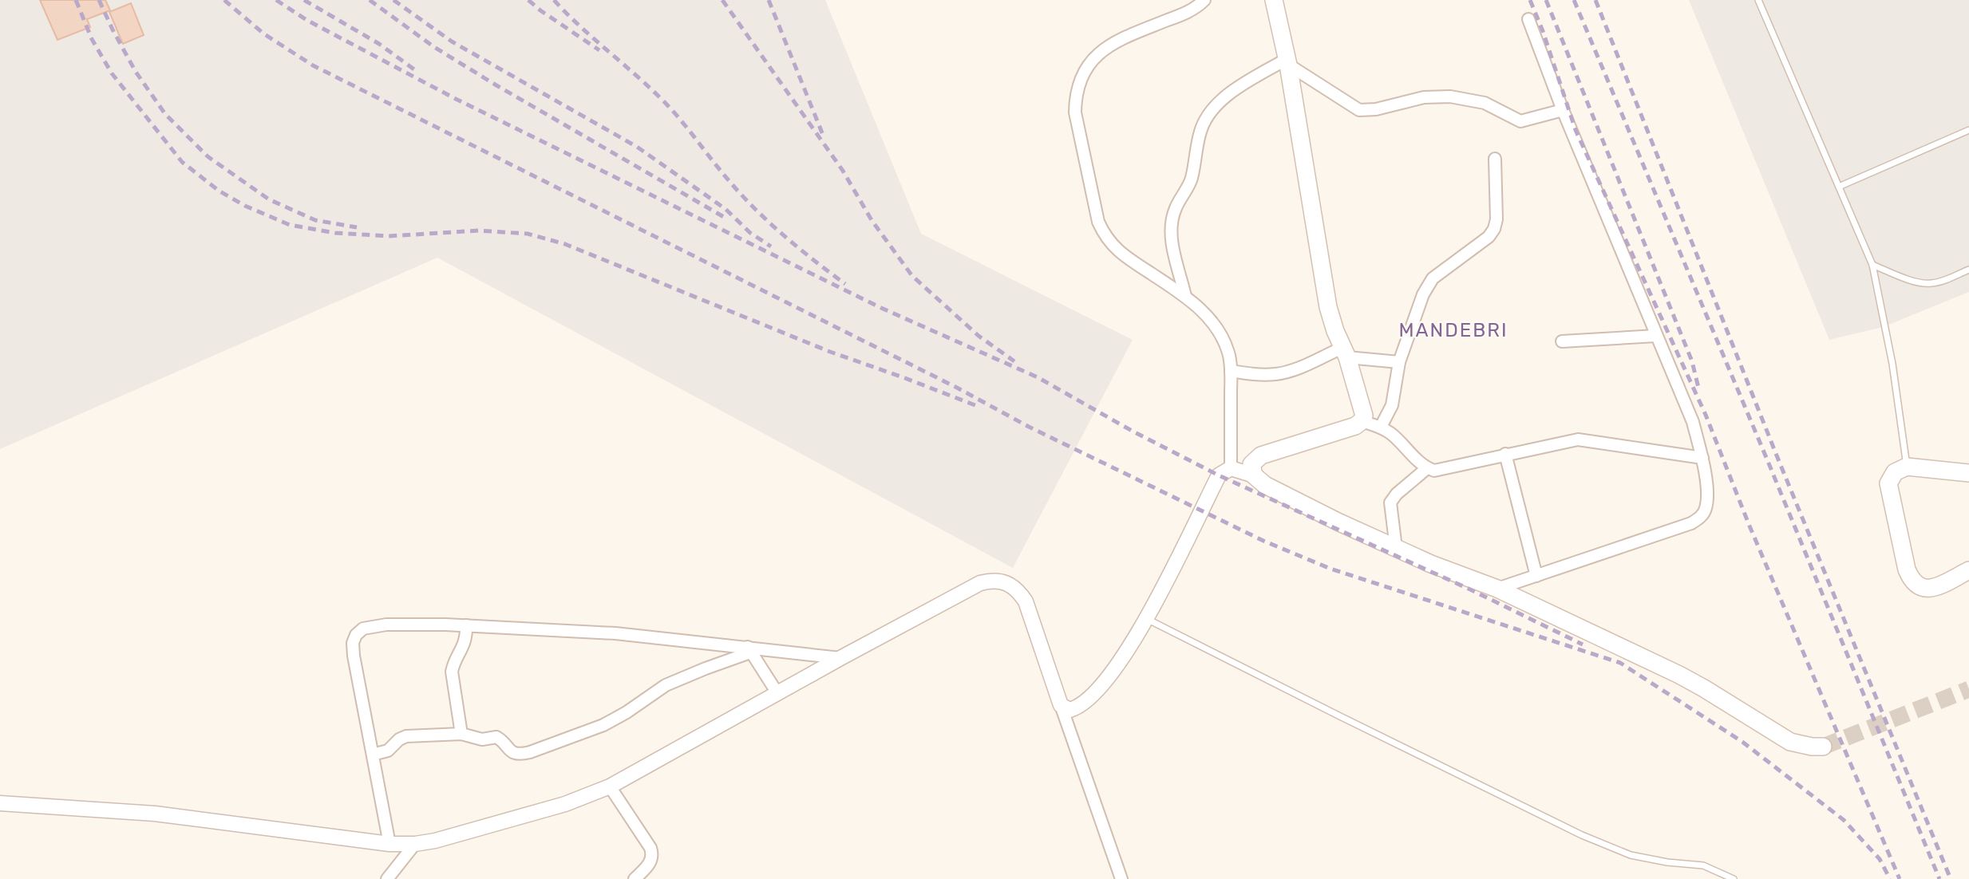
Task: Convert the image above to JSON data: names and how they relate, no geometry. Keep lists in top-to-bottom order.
{
  "districts": ["MANDEBRI"]
}
